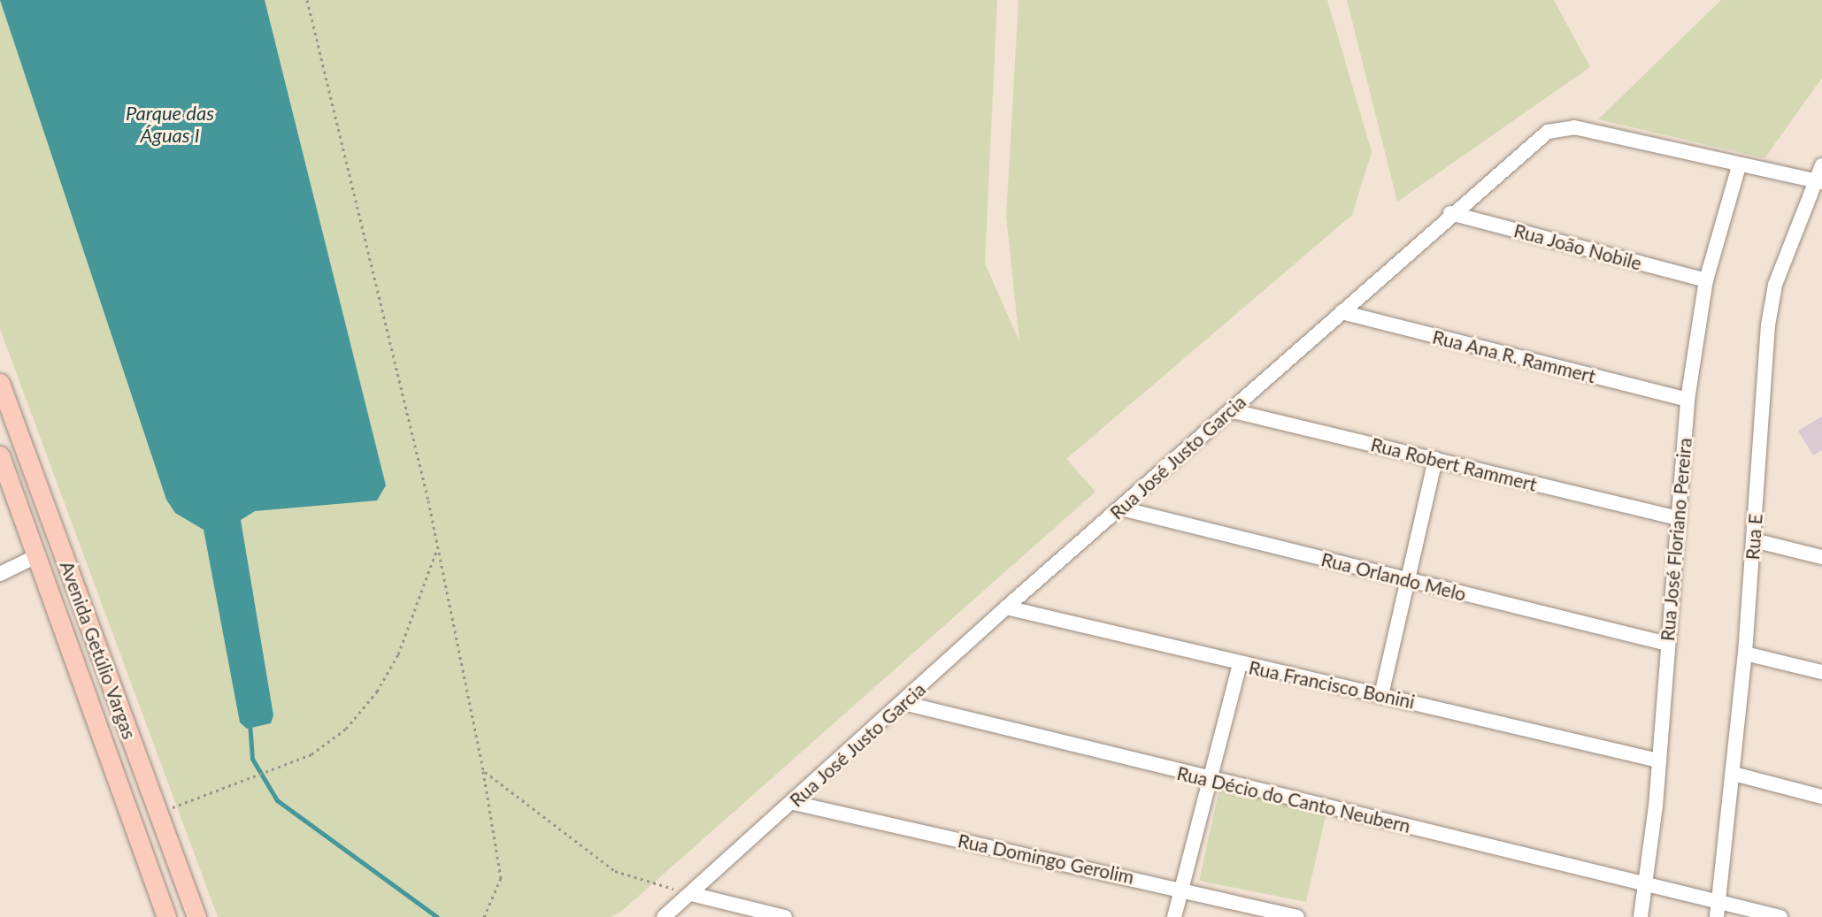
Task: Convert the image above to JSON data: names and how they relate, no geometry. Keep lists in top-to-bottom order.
{
  "streets": {
    "main road": ["Avenida Getúlio Vargas"],
    "street": [
      "Rua João Nobile",
      "Rua Ana R. Rammert",
      "Rua José Justo Garcia",
      "Rua Robert Rammert",
      "Rua E",
      "Rua José Floriano Pereira",
      "Rua Orlando Melo",
      "Rua Francisco Bonini",
      "Rua Décio do Canto Neubern",
      "Rua Domingo Gerolim"
    ]
  },
  "crossings": [
    ["Rua João Nobile", "Rua José Justo Garcia"],
    ["Rua João Nobile", "Rua José Floriano Pereira"],
    ["Rua Ana R. Rammert", "Rua José Justo Garcia"],
    ["Rua Ana R. Rammert", "Rua José Floriano Pereira"],
    ["Rua José Justo Garcia", "Rua Robert Rammert"],
    ["Rua José Justo Garcia", "Rua E"],
    ["Rua José Justo Garcia", "Rua José Floriano Pereira"],
    ["Rua José Justo Garcia", "Rua Orlando Melo"],
    ["Rua José Justo Garcia", "Rua Francisco Bonini"],
    ["Rua José Justo Garcia", "Rua Décio do Canto Neubern"],
    ["Rua José Justo Garcia", "Rua Domingo Gerolim"],
    ["Rua Robert Rammert", "Rua José Floriano Pereira"],
    ["Rua E", "Rua Décio do Canto Neubern"],
    ["Rua José Floriano Pereira", "Rua Orlando Melo"],
    ["Rua José Floriano Pereira", "Rua Francisco Bonini"],
    ["Rua José Floriano Pereira", "Rua Décio do Canto Neubern"]
  ],
  "water": ["Parque das Águas I"]
}
